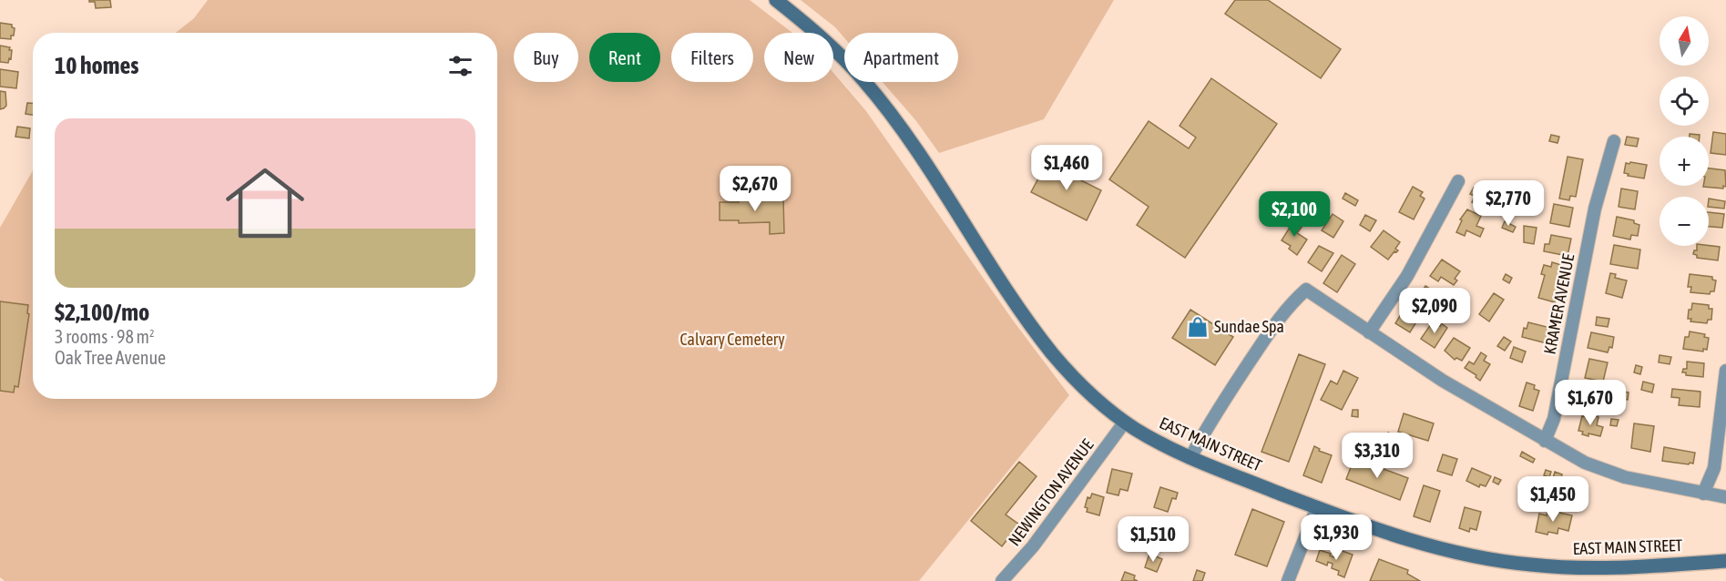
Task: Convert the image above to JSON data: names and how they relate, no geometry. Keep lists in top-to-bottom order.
{
  "streets": {
    "main road": ["EAST MAIN STREET"],
    "street": ["KRAMER AVENUE", "NEWINGTON AVENUE"]
  },
  "crossings": [
    ["EAST MAIN STREET", "NEWINGTON AVENUE"]
  ],
  "parks": ["Calvary Cemetery"],
  "places": {
    "shop": ["Sundae Spa"]
  },
  "north": "top",
  "page": {
    "map_buttons": ["+", "−"],
    "chip": [
      "Buy",
      "Rent",
      "Filters",
      "New",
      "Apartment"
    ],
    "heading": "10 homes",
    "list": [
      {
        "name": "$2,100/mo",
        "note": "3 rooms · 98 m² · Oak Tree Avenue"
      }
    ],
    "price": [
      "$1,460",
      "$2,670",
      "$2,770",
      "$2,100",
      "$2,090",
      "$1,670",
      "$3,310",
      "$1,450",
      "$1,930",
      "$1,510"
    ]
  }
}
